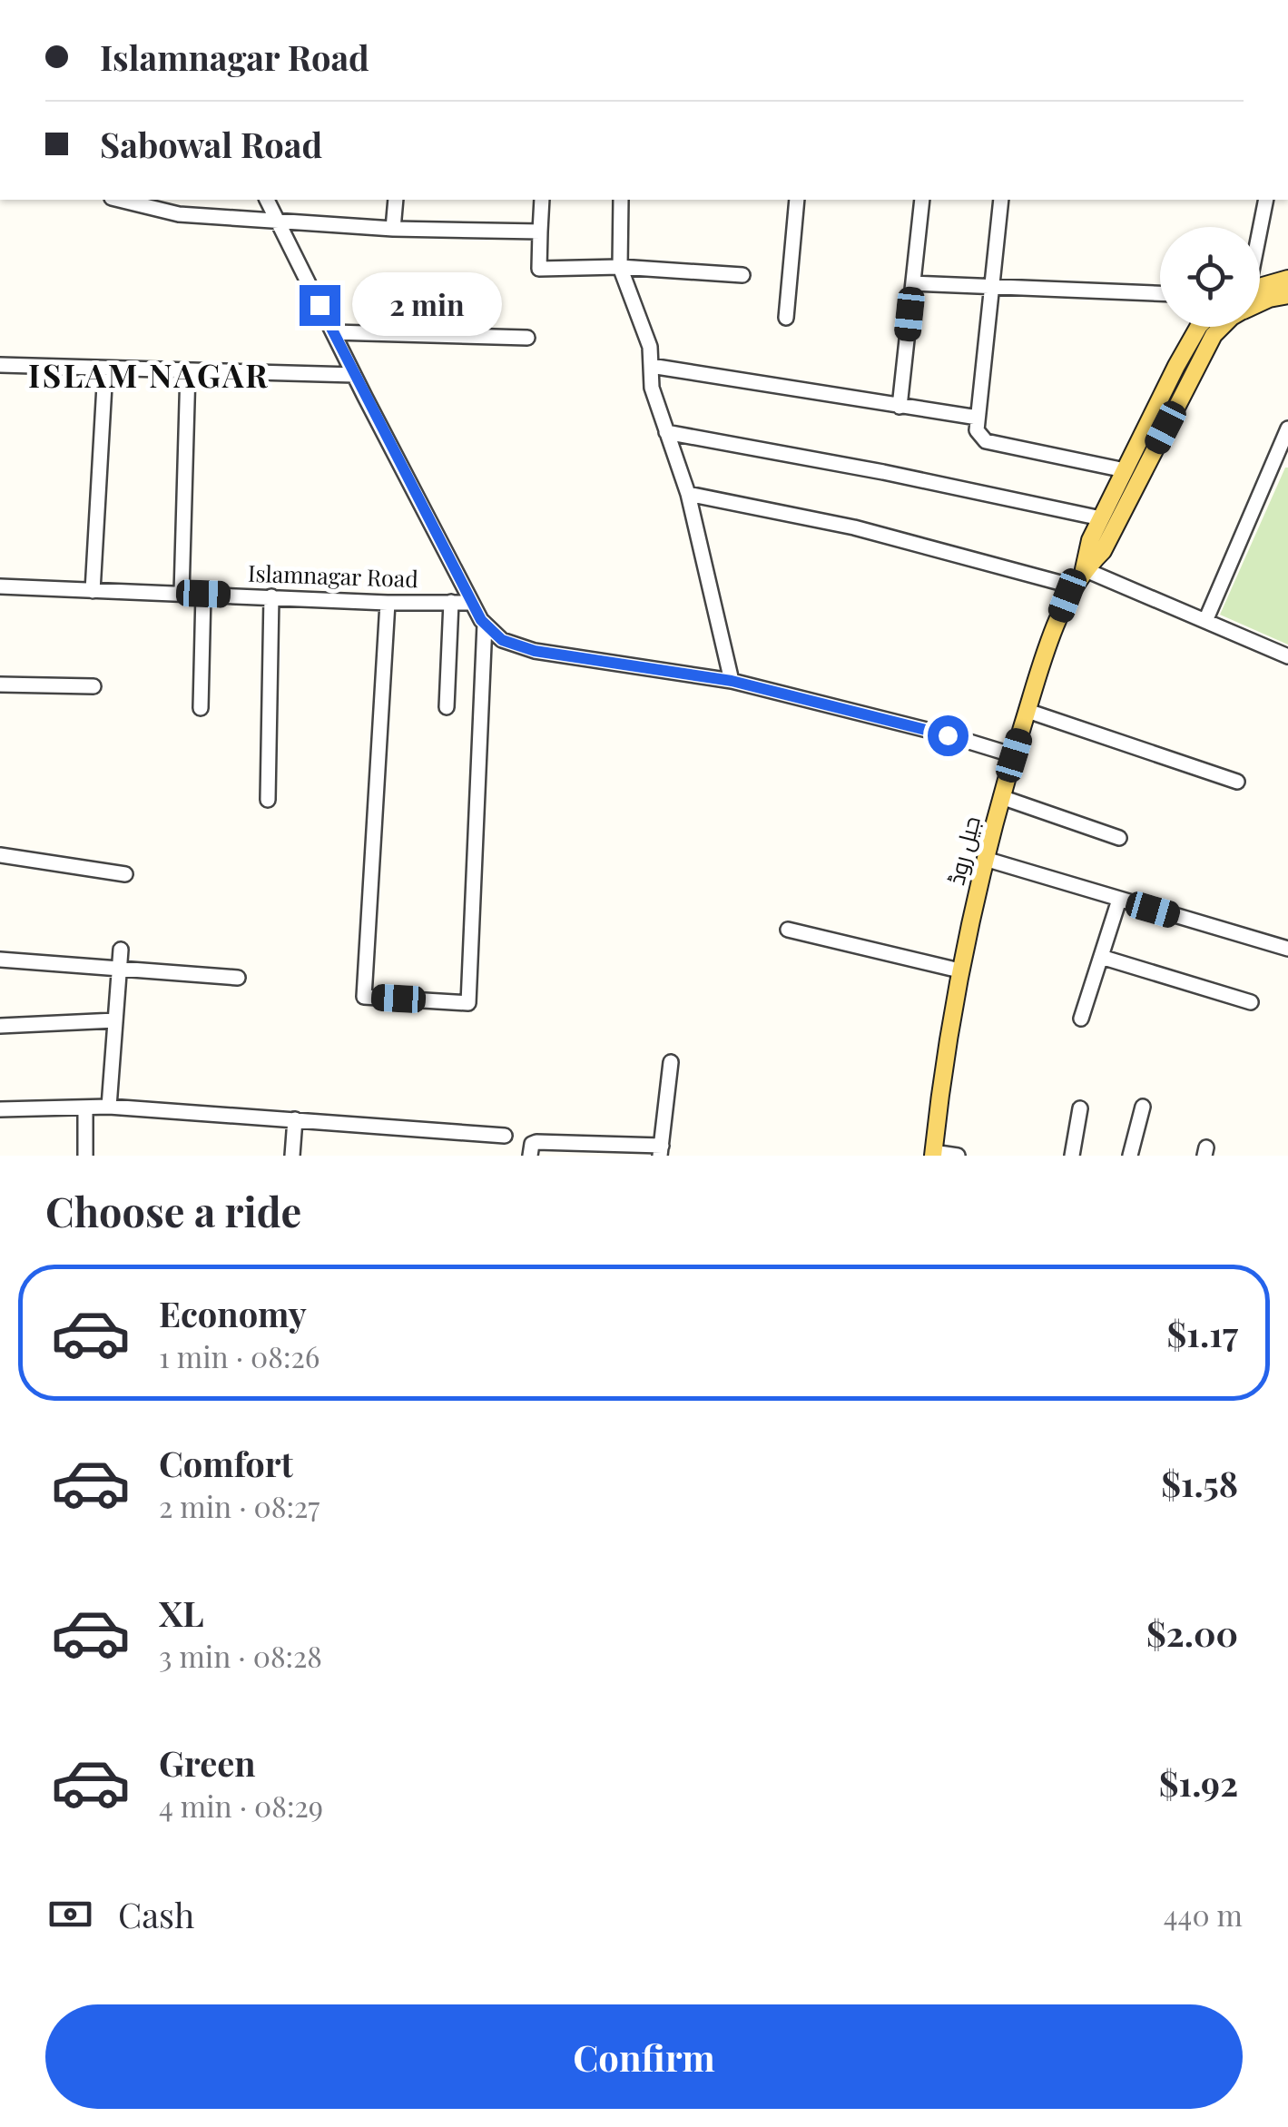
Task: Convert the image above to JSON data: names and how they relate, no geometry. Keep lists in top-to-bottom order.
{
  "streets": {
    "main road": ["جیل روڈ"],
    "street": ["Islamnagar Road"]
  },
  "districts": ["ISLAM NAGAR"],
  "page": {
    "banner": ["Islamnagar Road", "Sabowal Road"],
    "bubble": "2 min",
    "heading": "Choose a ride",
    "list": [
      {
        "name": "Economy",
        "note": "1 min · 08:26",
        "value": "$1.17"
      },
      {
        "name": "Comfort",
        "note": "2 min · 08:27",
        "value": "$1.58"
      },
      {
        "name": "XL",
        "note": "3 min · 08:28",
        "value": "$2.00"
      },
      {
        "name": "Green",
        "note": "4 min · 08:29",
        "value": "$1.92"
      }
    ],
    "pay": ["Cash", "440 m"],
    "buttons": "Confirm"
  }
}
